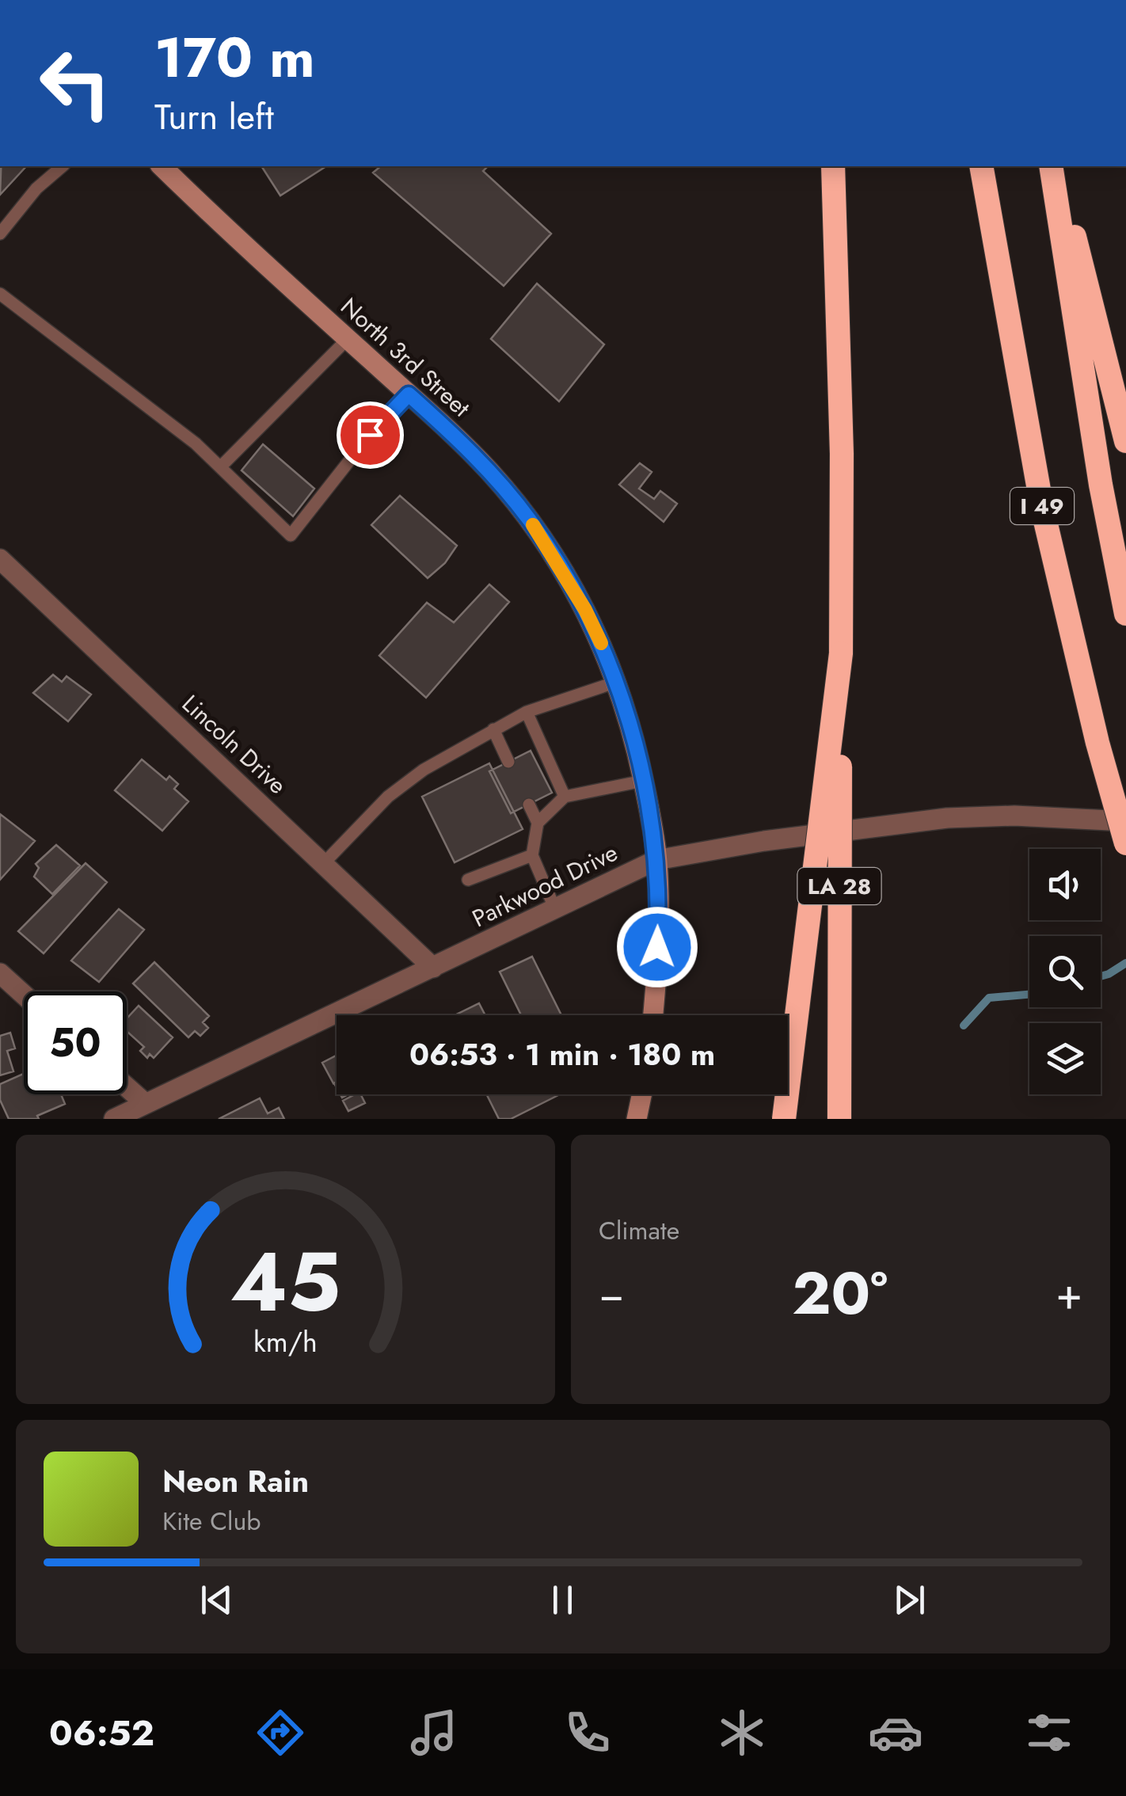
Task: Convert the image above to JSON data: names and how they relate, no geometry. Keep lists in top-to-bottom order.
{
  "streets": {
    "highway": ["I 49", "LA 28"],
    "main road": ["North 3rd Street"],
    "street": ["Lincoln Drive", "Parkwood Drive"]
  },
  "crossings": [
    ["North 3rd Street", "Parkwood Drive"],
    ["Lincoln Drive", "Parkwood Drive"]
  ],
  "page": {
    "turn": ["170 m", "Turn left"],
    "limit": "50",
    "trip": "06:53 · 1 min · 180 m",
    "tile": "Climate",
    "heat": ["−", "20°", "+"],
    "song": ["Neon Rain", "Kite Club"],
    "tabs": "06:52",
    "gauge": ["45", "km/h"]
  }
}
